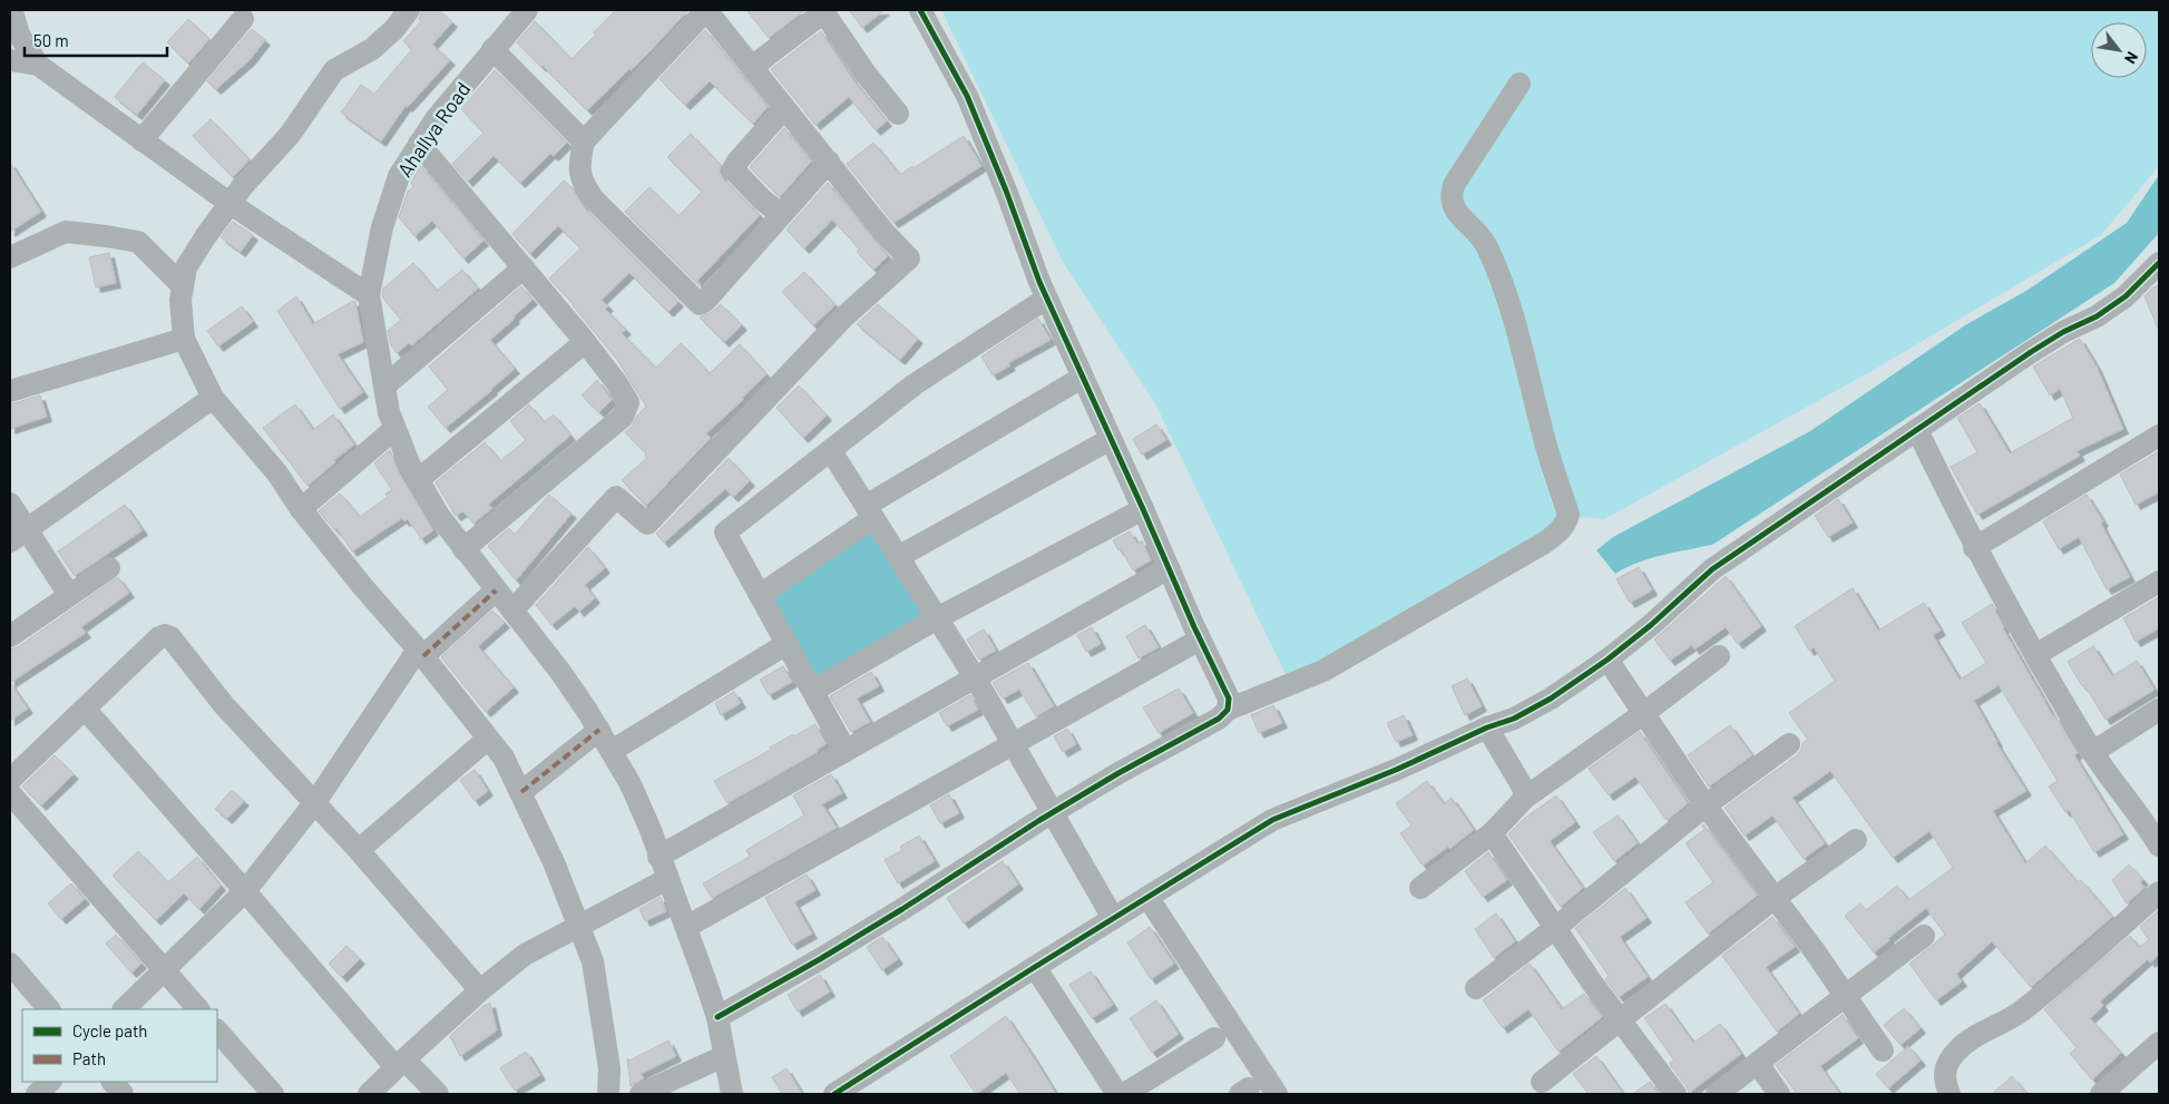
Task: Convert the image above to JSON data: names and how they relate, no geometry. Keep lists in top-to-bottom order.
{
  "streets": {
    "street": ["Ahallya Road"]
  },
  "legend": ["Cycle path", "Path"],
  "scale_bar": "50 m",
  "north": "bottom right"
}
